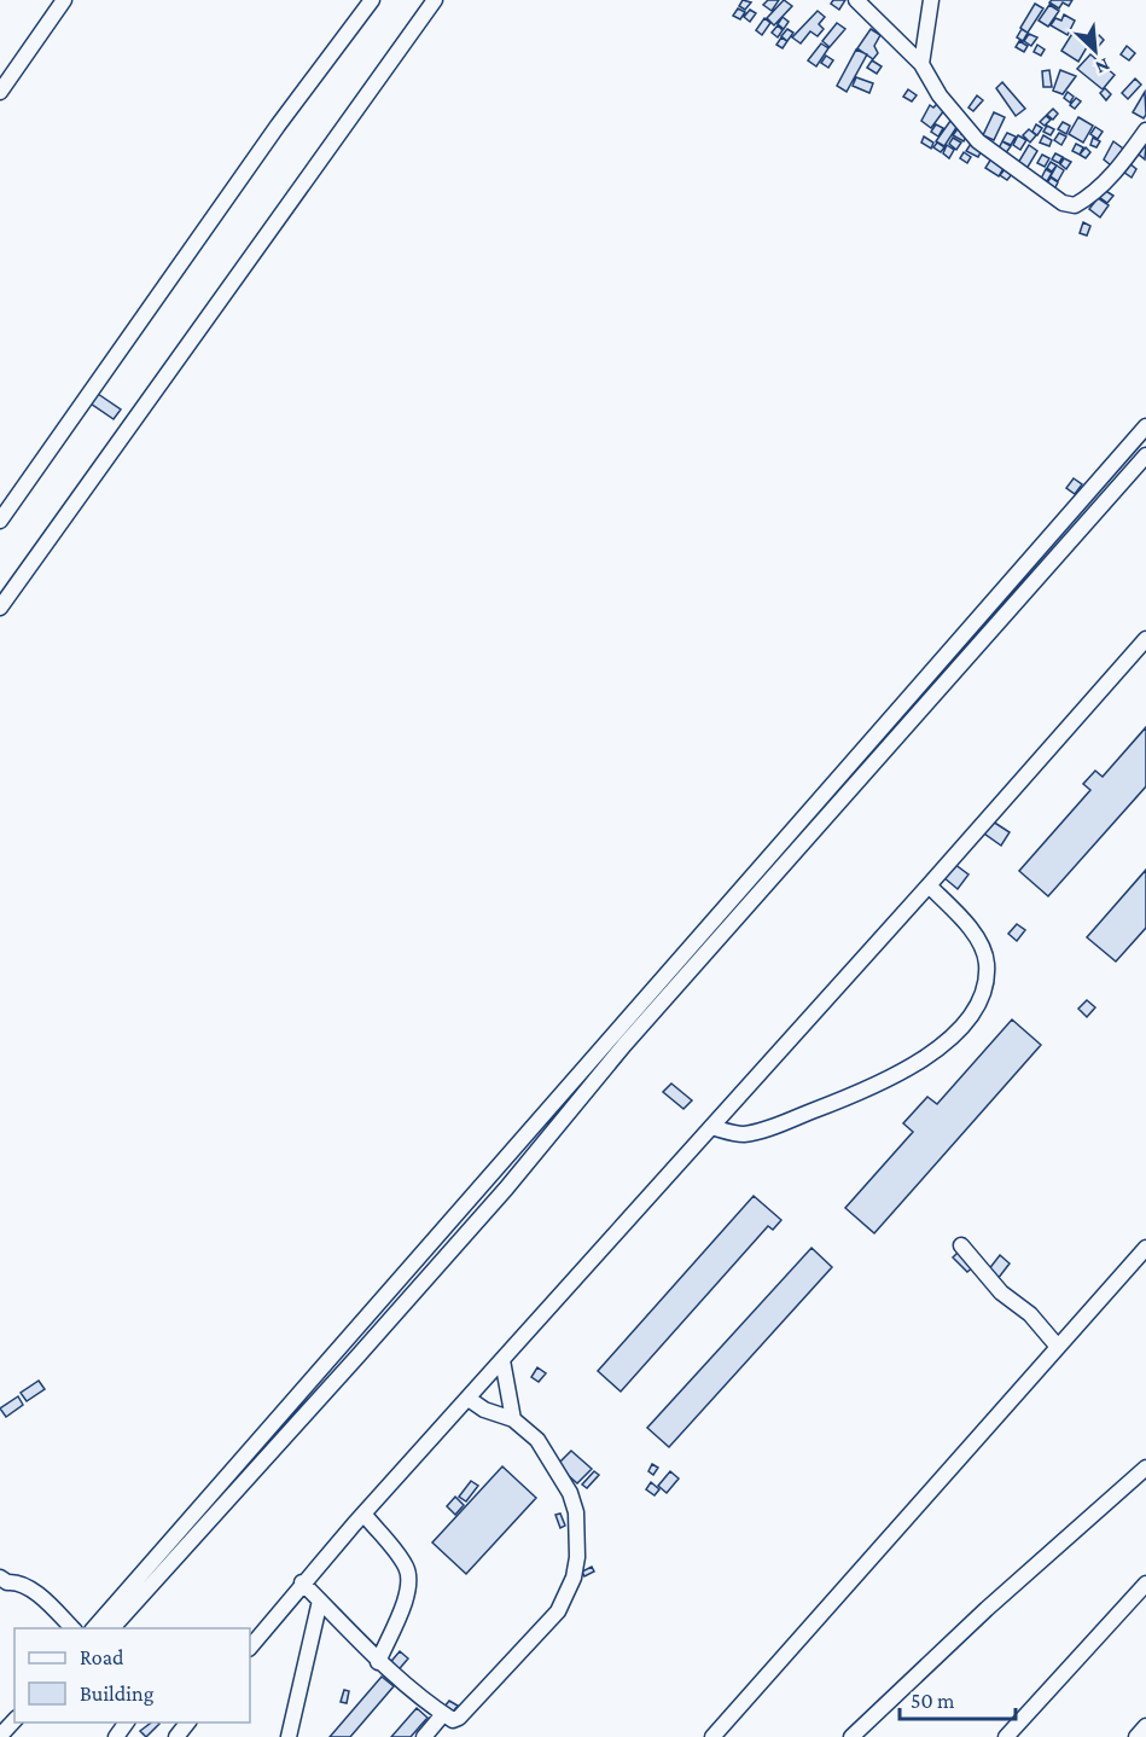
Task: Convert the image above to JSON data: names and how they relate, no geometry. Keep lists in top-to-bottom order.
{
  "legend": ["Road", "Building"],
  "scale_bar": "50 m",
  "north": "bottom right"
}
